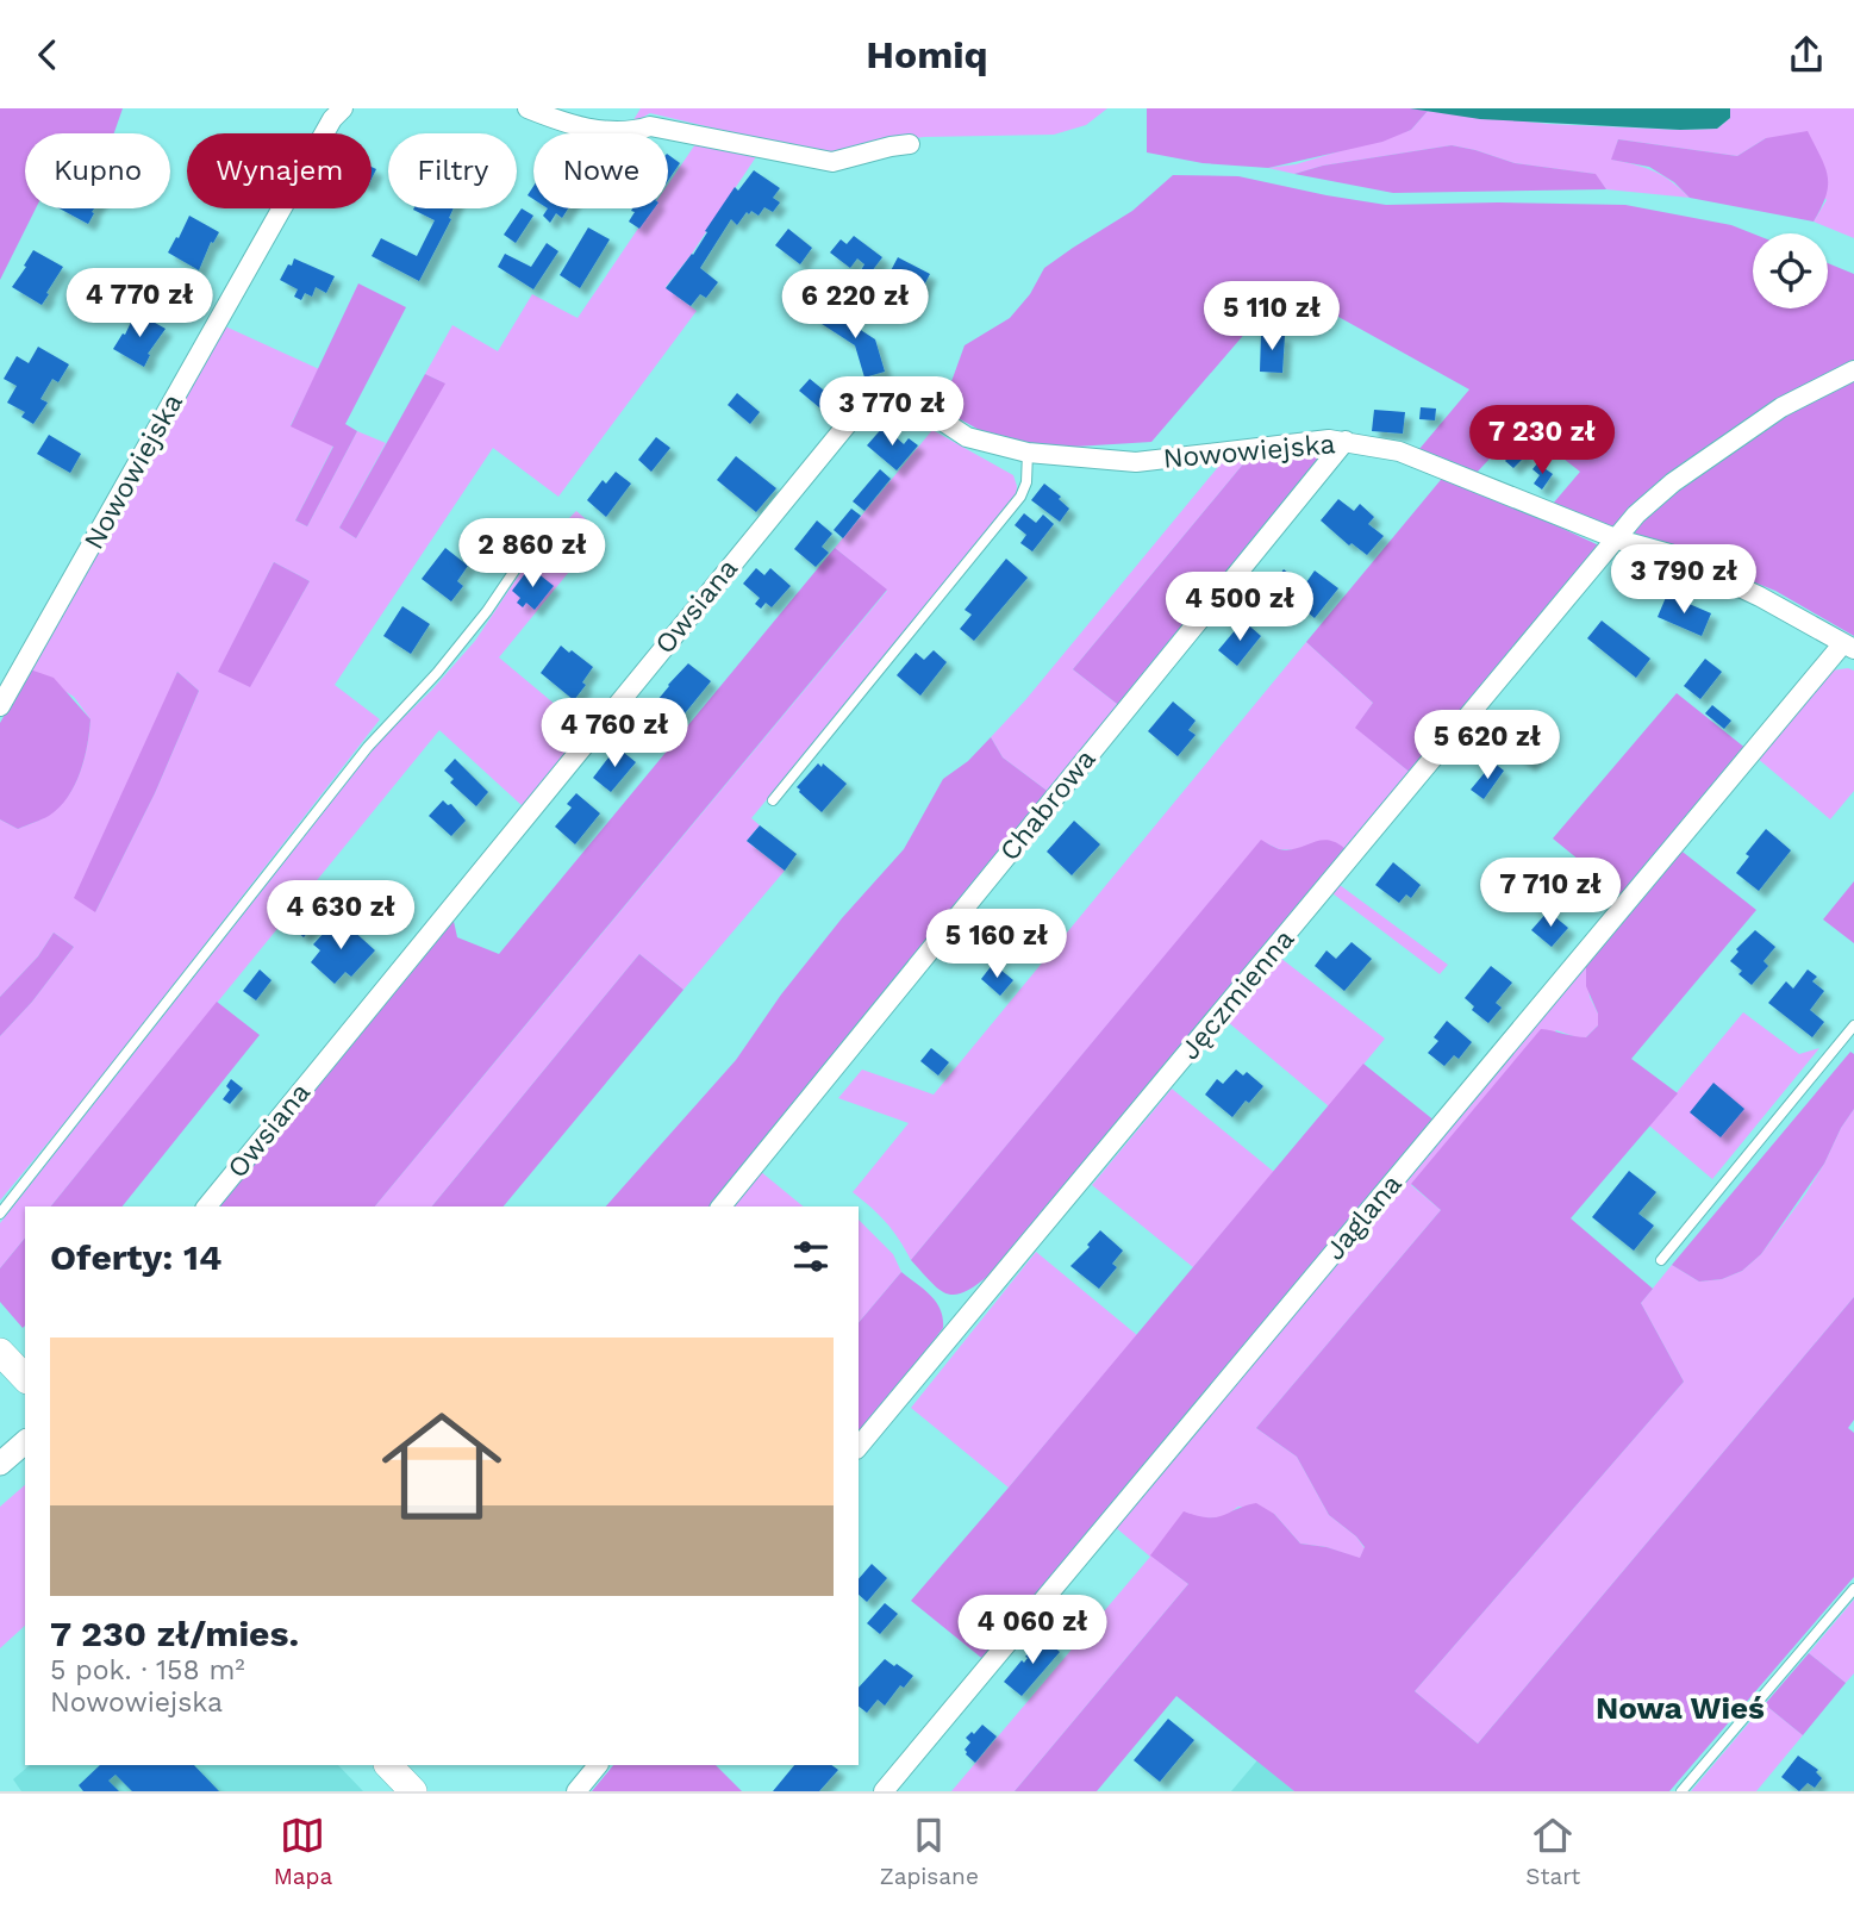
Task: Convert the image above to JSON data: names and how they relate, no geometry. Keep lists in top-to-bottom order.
{
  "streets": {
    "street": [
      "Nowowiejska",
      "Owsiana",
      "Chabrowa",
      "Jęczmienna",
      "Jaglana"
    ]
  },
  "crossings": [
    ["Nowowiejska", "Owsiana"],
    ["Nowowiejska", "Chabrowa"],
    ["Nowowiejska", "Jęczmienna"],
    ["Nowowiejska", "Jaglana"]
  ],
  "districts": ["Nowa Wieś"],
  "page": {
    "header": "Homiq",
    "chip": [
      "Kupno",
      "Wynajem",
      "Filtry",
      "Nowe"
    ],
    "price": [
      "4 770 zł",
      "6 220 zł",
      "5 110 zł",
      "3 770 zł",
      "7 230 zł",
      "2 860 zł",
      "3 790 zł",
      "4 500 zł",
      "4 760 zł",
      "5 620 zł",
      "7 710 zł",
      "4 630 zł",
      "5 160 zł",
      "4 060 zł"
    ],
    "heading": "Oferty: 14",
    "list": [
      {
        "name": "7 230 zł/mies.",
        "note": "5 pok. · 158 m² · Nowowiejska"
      }
    ],
    "tabs": ["Mapa", "Zapisane", "Start"]
  }
}
